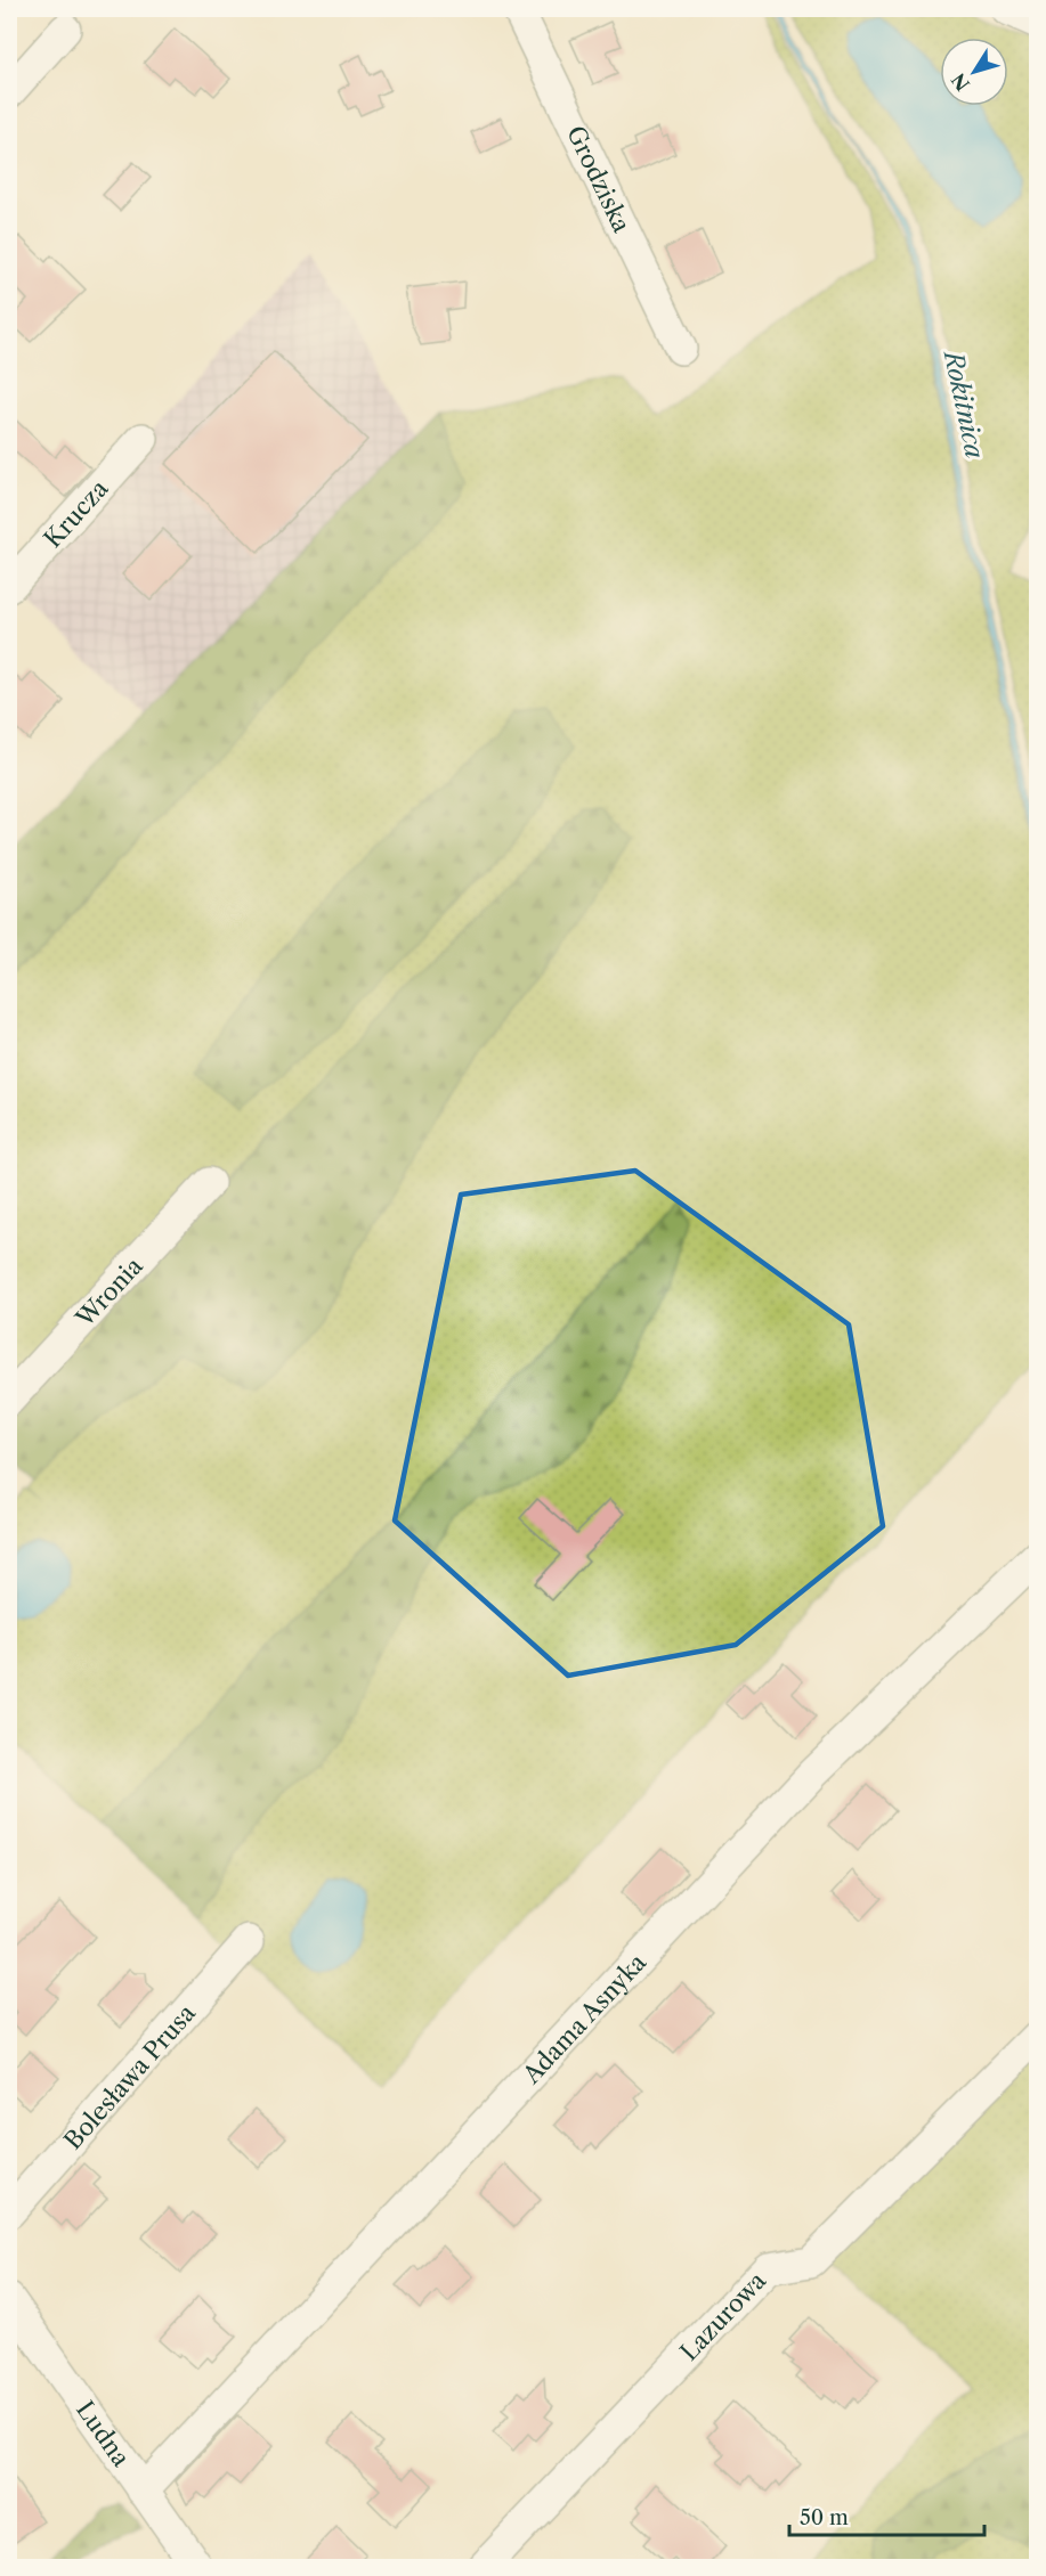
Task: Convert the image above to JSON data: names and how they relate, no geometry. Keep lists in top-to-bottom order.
{
  "streets": {
    "street": [
      "Grodziska",
      "Krucza",
      "Wronia",
      "Adama Asnyka",
      "Bolesława Prusa",
      "Lazurowa",
      "Ludna"
    ]
  },
  "crossings": [
    ["Adama Asnyka", "Ludna"]
  ],
  "water": ["Rokitnica"],
  "scale_bar": "50 m",
  "north": "bottom left"
}
